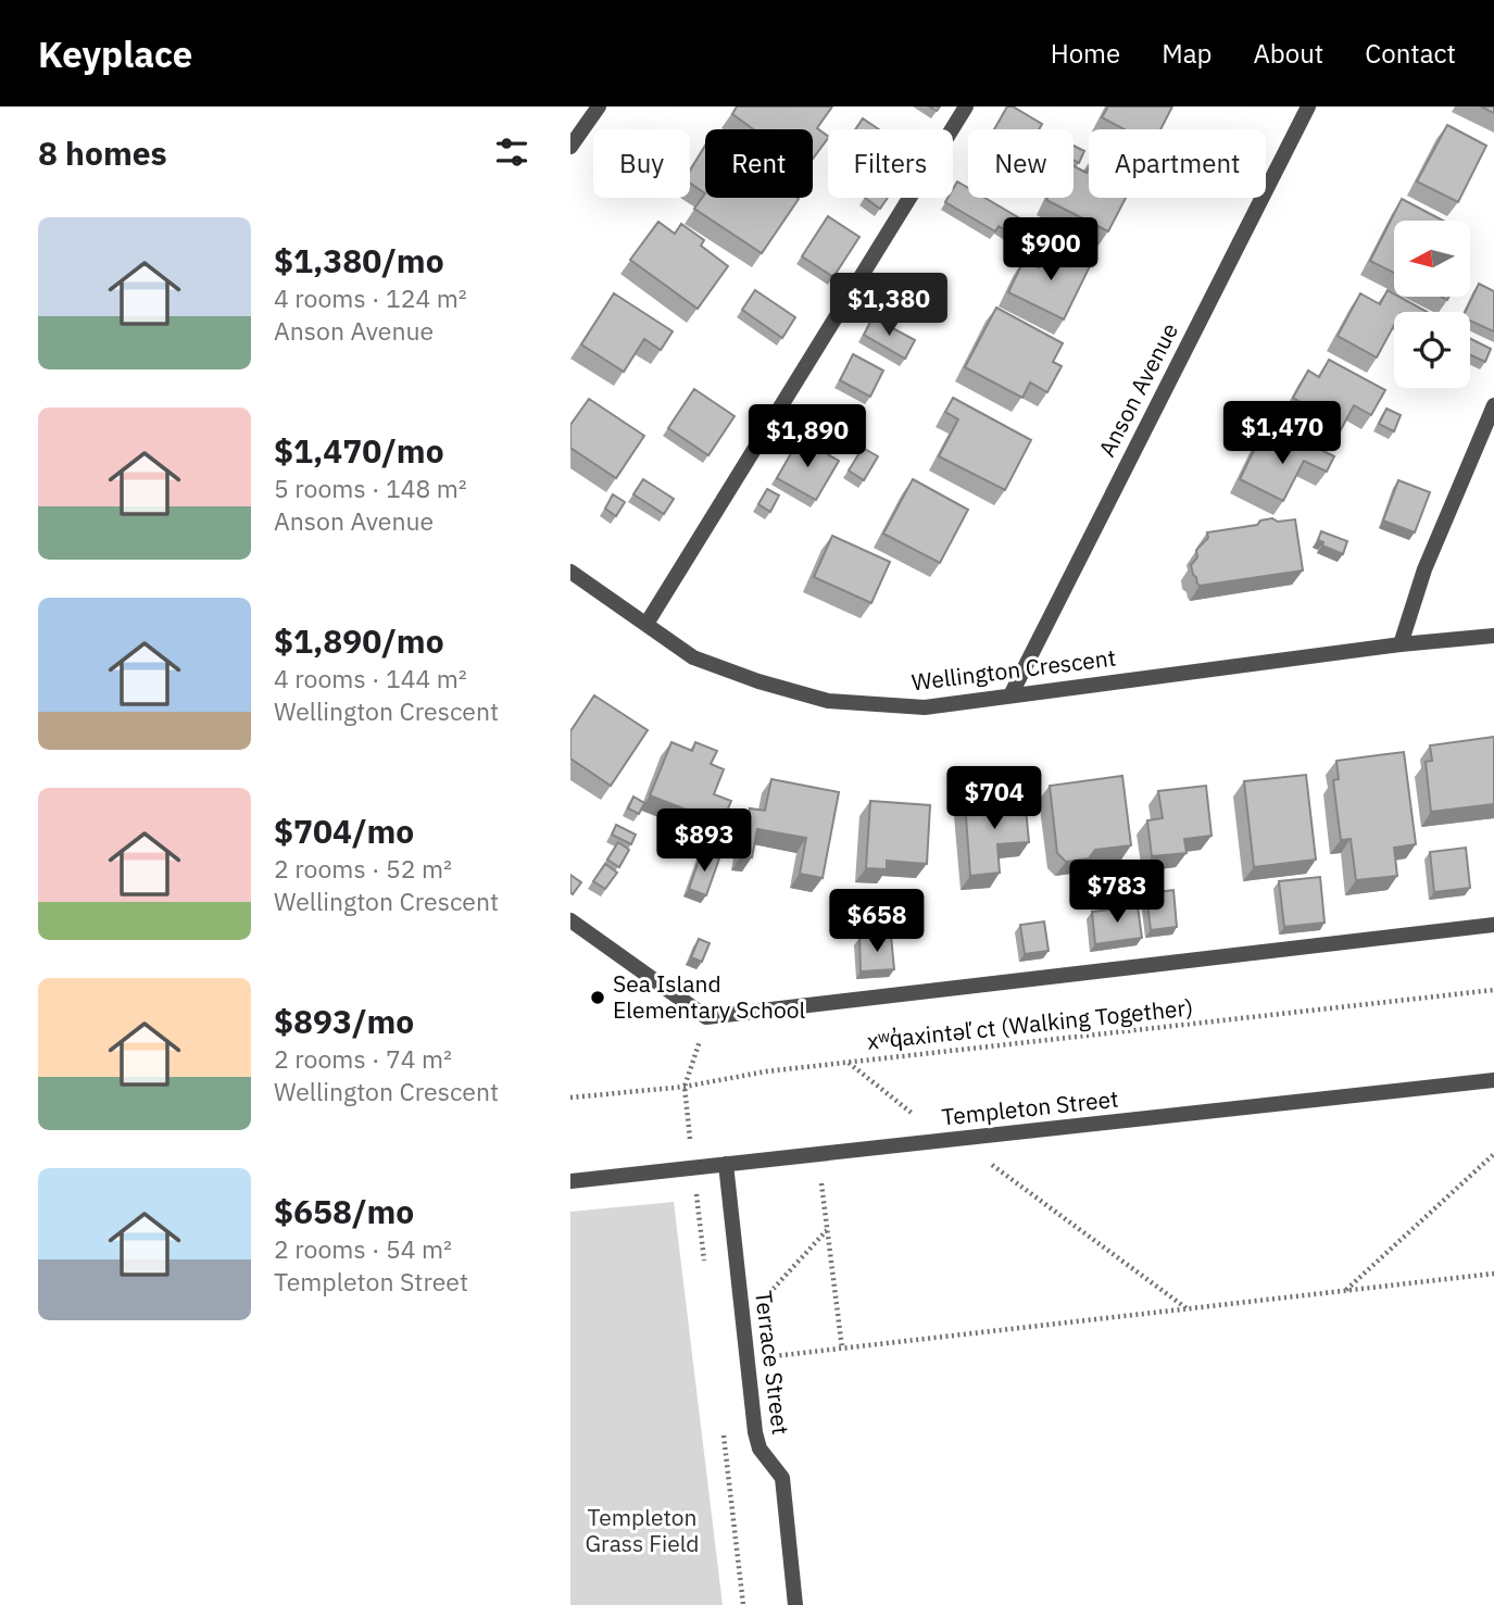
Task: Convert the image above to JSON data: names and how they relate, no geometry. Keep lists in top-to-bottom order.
{
  "streets": {
    "street": [
      "Anson Avenue",
      "Wellington Crescent",
      "Templeton Street",
      "Terrace Street"
    ],
    "path": ["xʷq̓axintəl̕ ct (Walking Together)"]
  },
  "crossings": [
    ["Anson Avenue", "Wellington Crescent"],
    ["Templeton Street", "Terrace Street"]
  ],
  "parks": ["Templeton Grass Field"],
  "places": ["Sea Island Elementary School"],
  "north": "left",
  "page": {
    "header": "Keyplace",
    "nav": [
      "Home",
      "Map",
      "About",
      "Contact"
    ],
    "heading": "8 homes",
    "chip": [
      "Buy",
      "Rent",
      "Filters",
      "New",
      "Apartment"
    ],
    "list": [
      {
        "name": "$1,380/mo",
        "note": "4 rooms · 124 m² · Anson Avenue"
      },
      {
        "name": "$1,470/mo",
        "note": "5 rooms · 148 m² · Anson Avenue"
      },
      {
        "name": "$1,890/mo",
        "note": "4 rooms · 144 m² · Wellington Crescent"
      },
      {
        "name": "$704/mo",
        "note": "2 rooms · 52 m² · Wellington Crescent"
      },
      {
        "name": "$893/mo",
        "note": "2 rooms · 74 m² · Wellington Crescent"
      },
      {
        "name": "$658/mo",
        "note": "2 rooms · 54 m² · Templeton Street"
      }
    ],
    "price": [
      "$900",
      "$1,380",
      "$1,470",
      "$1,890",
      "$704",
      "$893",
      "$783",
      "$658"
    ]
  }
}
